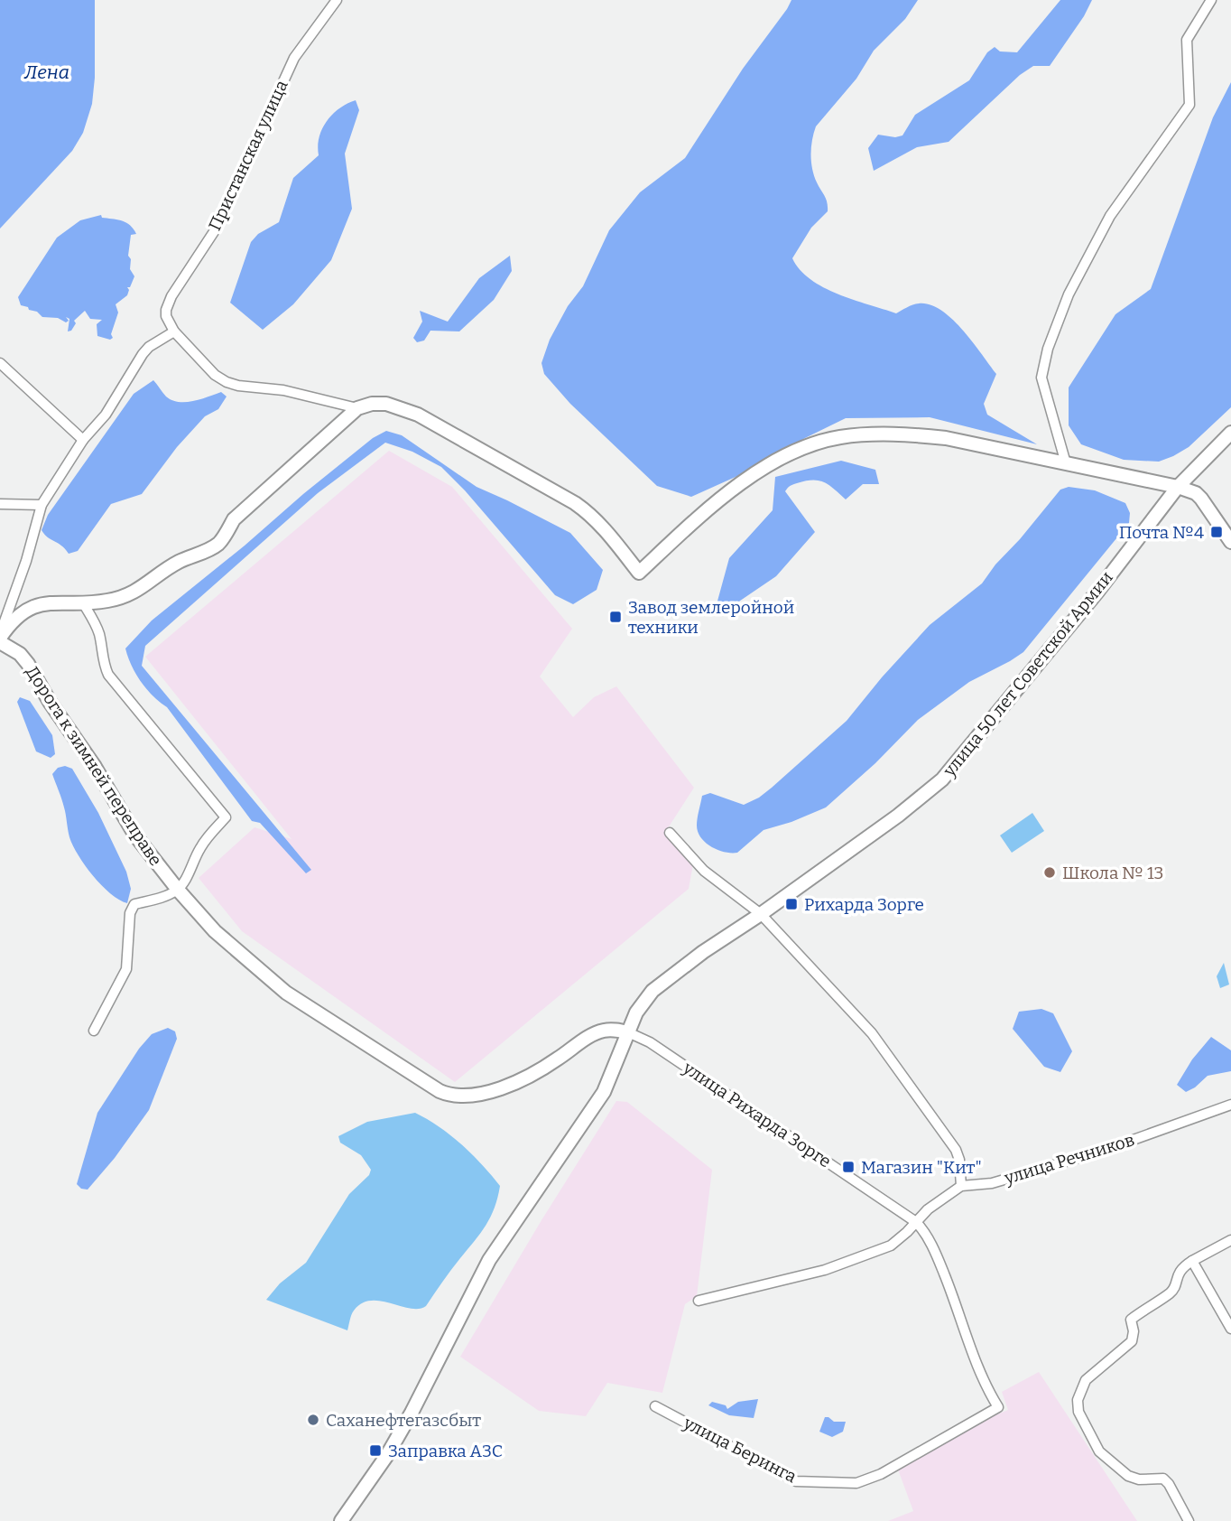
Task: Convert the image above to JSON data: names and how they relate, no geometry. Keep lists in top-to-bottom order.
{
  "streets": {
    "main road": ["улица 50 лет Советской Армии", "Дорога к зимней переправе"],
    "street": [
      "Пристанская улица",
      "улица Рихарда Зорге",
      "улица Речников",
      "улица Беринга"
    ]
  },
  "crossings": [
    ["улица 50 лет Советской Армии", "Дорога к зимней переправе"],
    ["улица 50 лет Советской Армии", "улица Рихарда Зорге"],
    ["Дорога к зимней переправе", "улица Рихарда Зорге"],
    ["улица Рихарда Зорге", "улица Речников"],
    ["улица Рихарда Зорге", "улица Беринга"]
  ],
  "water": ["Лена"],
  "places": {
    "transit": [
      "Почта №4",
      "Завод землеройной техники",
      "Рихарда Зорге",
      "Магазин \"Кит\"",
      "Заправка АЗС"
    ],
    "other": ["Школа № 13", "Саханефтегазсбыт"]
  }
}
